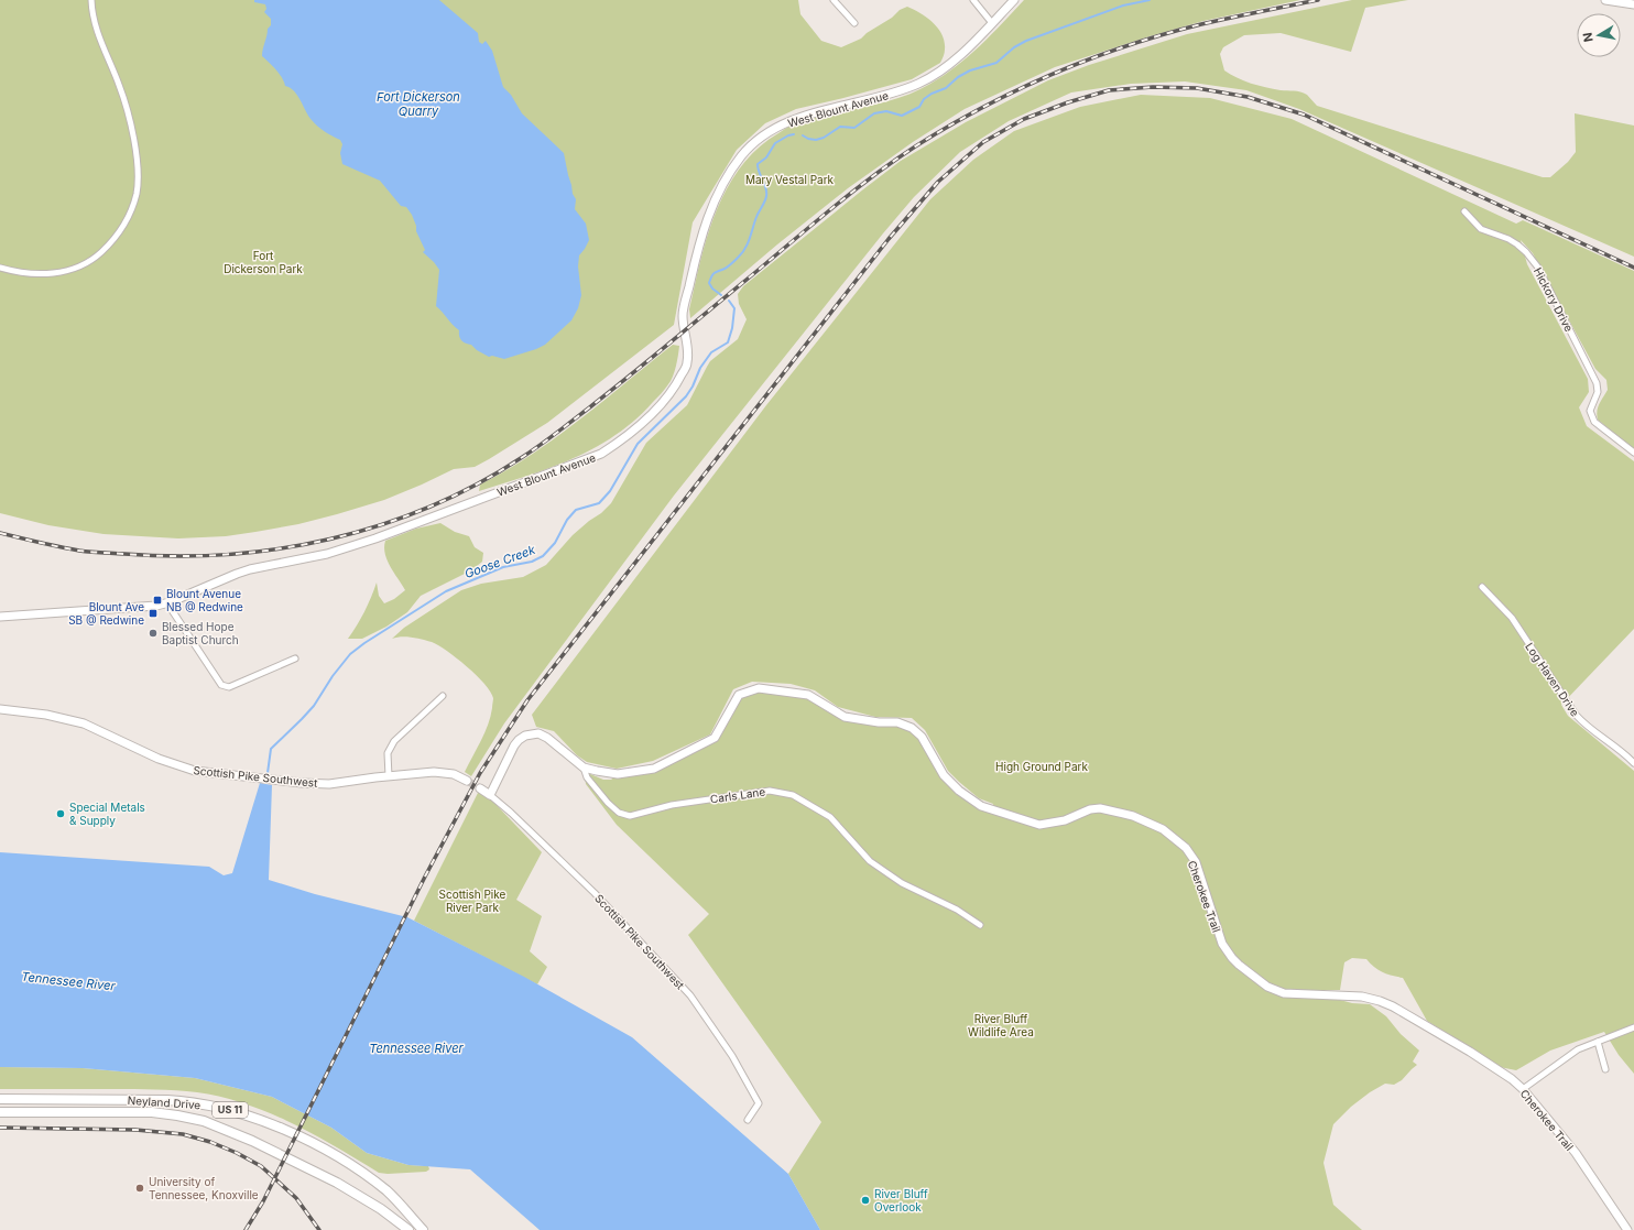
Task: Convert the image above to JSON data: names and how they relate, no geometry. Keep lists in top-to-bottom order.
{
  "streets": {
    "main road": ["Neyland Drive", "US 11"],
    "street": [
      "West Blount Avenue",
      "Hickory Drive",
      "Log Haven Drive",
      "Scottish Pike Southwest",
      "Carls Lane",
      "Cherokee Trail"
    ]
  },
  "crossings": [
    ["Scottish Pike Southwest", "Cherokee Trail"],
    ["Carls Lane", "Cherokee Trail"]
  ],
  "water": ["Fort Dickerson Quarry", "Goose Creek", "Tennessee River"],
  "parks": [
    "Mary Vestal Park",
    "Fort Dickerson Park",
    "High Ground Park",
    "Scottish Pike River Park",
    "River Bluff Wildlife Area"
  ],
  "places": {
    "transit": ["Blount Avenue NB @ Redwine", "Blount Ave SB @ Redwine"],
    "other": [
      "Blessed Hope Baptist Church",
      "Special Metals & Supply",
      "University of Tennessee, Knoxville",
      "River Bluff Overlook"
    ]
  },
  "north": "left"
}
